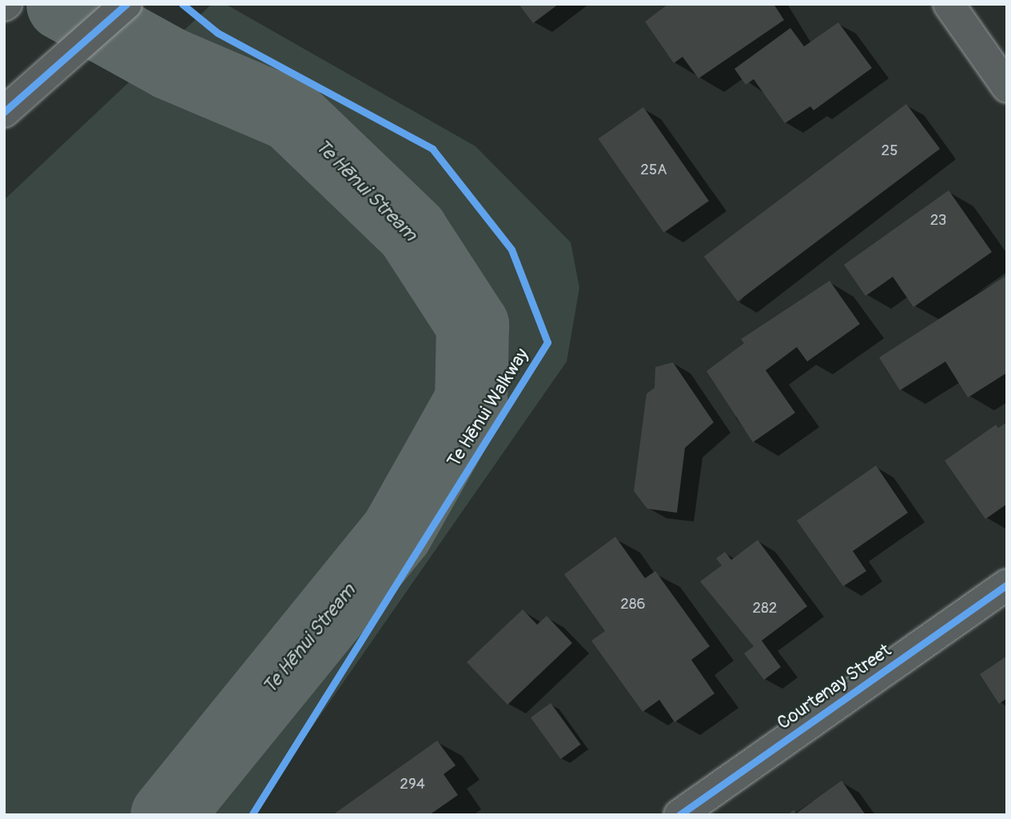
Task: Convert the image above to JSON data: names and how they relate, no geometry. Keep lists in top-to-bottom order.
{
  "streets": {
    "main road": ["Courtenay Street"],
    "cycle path": ["Te Hēnui Walkway"]
  },
  "water": ["Te Hēnui Stream"],
  "house_numbers": [
    "25",
    "25A",
    "23",
    "286",
    "282",
    "294"
  ]
}
